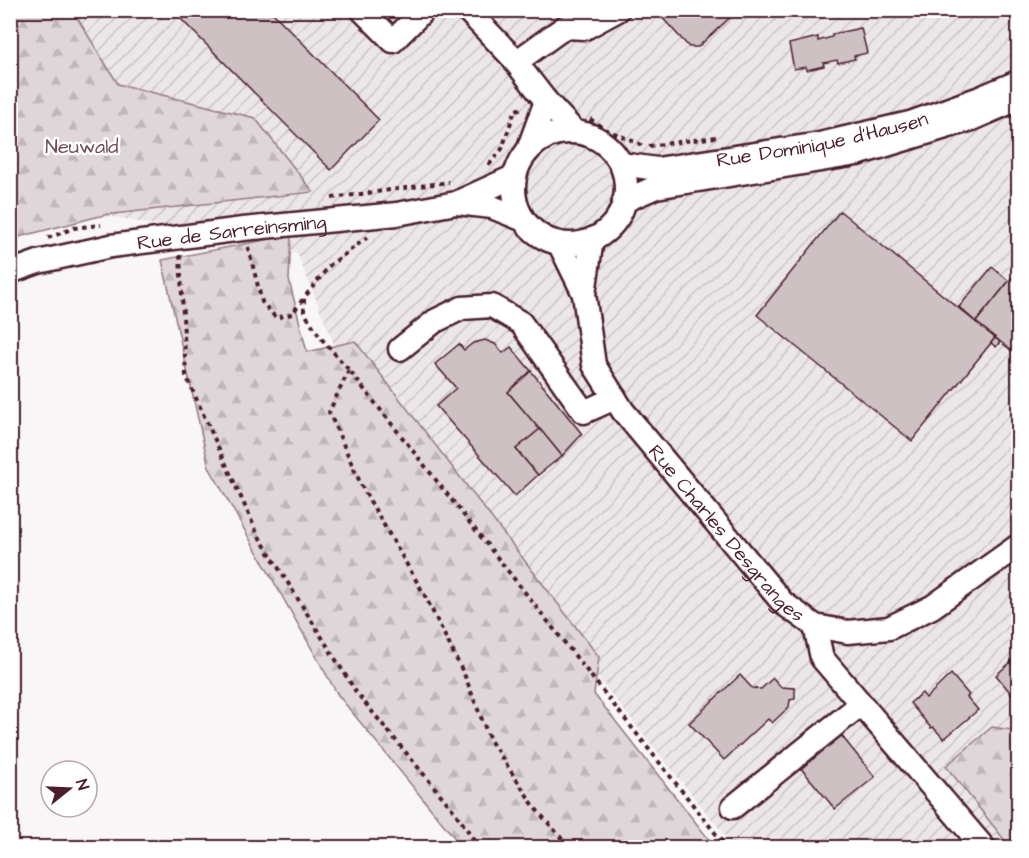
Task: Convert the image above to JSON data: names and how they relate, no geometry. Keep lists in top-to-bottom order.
{
  "streets": {
    "street": ["Rue Dominique d'Hausen", "Rue de Sarreinsming", "Rue Charles Desgranges"]
  },
  "crossings": [
    ["Rue Dominique d'Hausen", "Rue de Sarreinsming"],
    ["Rue Dominique d'Hausen", "Rue Charles Desgranges"],
    ["Rue de Sarreinsming", "Rue Charles Desgranges"]
  ],
  "parks": ["Neuwald"],
  "north": "right"
}
